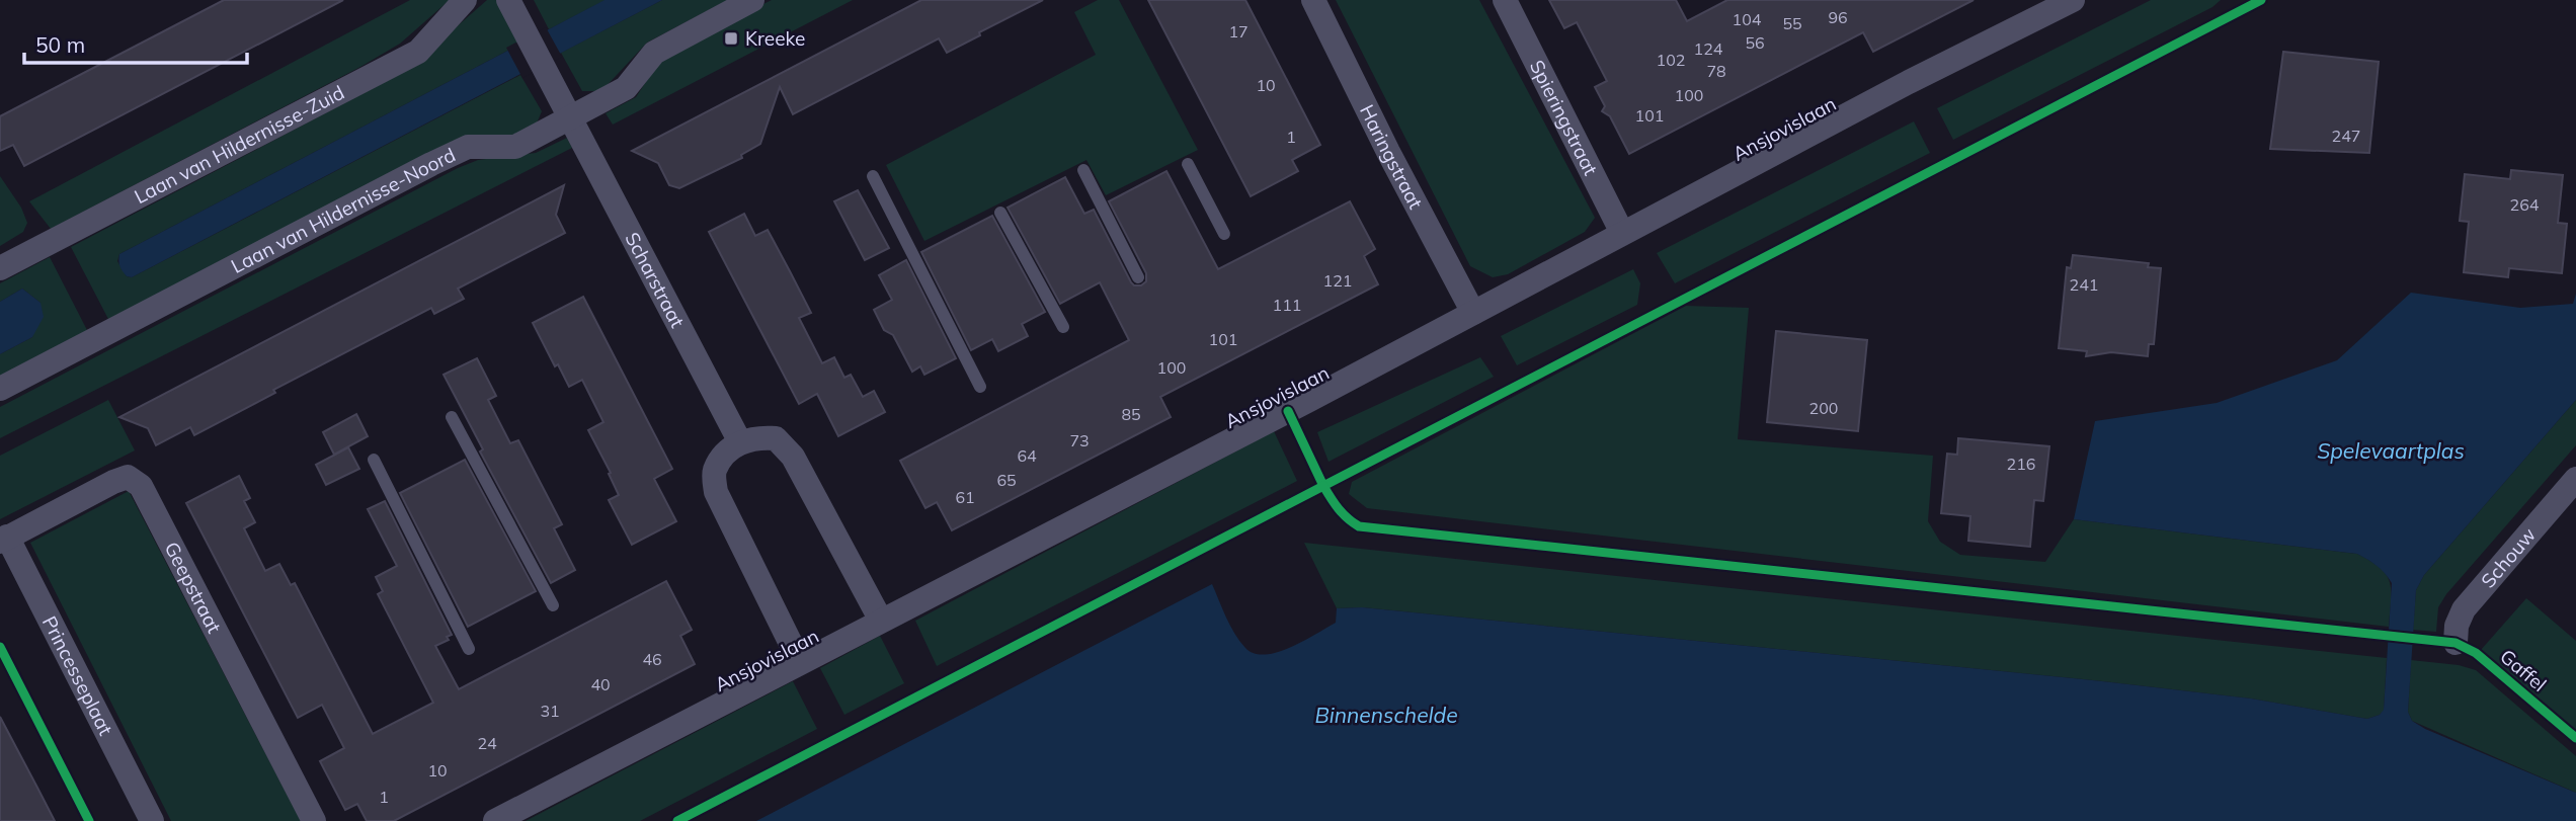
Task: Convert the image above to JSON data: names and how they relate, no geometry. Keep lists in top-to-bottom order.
{
  "streets": {
    "street": [
      "Spieringstraat",
      "Ansjovislaan",
      "Laan van Hildernisse-Zuid",
      "Haringstraat",
      "Laan van Hildernisse-Noord",
      "Scharstraat",
      "Schouw",
      "Geepstraat",
      "Princesseplaat"
    ],
    "cycle path": ["Gaffel"]
  },
  "crossings": [
    ["Spieringstraat", "Ansjovislaan"],
    ["Ansjovislaan", "Haringstraat"],
    ["Laan van Hildernisse-Noord", "Scharstraat"],
    ["Geepstraat", "Princesseplaat"]
  ],
  "water": ["Spelevaartplas", "Binnenschelde"],
  "places": {
    "transit": ["Kreeke"]
  },
  "house_numbers": [
    "96",
    "104",
    "55",
    "17",
    "56",
    "124",
    "102",
    "78",
    "10",
    "100",
    "101",
    "247",
    "1",
    "264",
    "121",
    "241",
    "111",
    "101",
    "100",
    "200",
    "85",
    "73",
    "64",
    "216",
    "65",
    "61",
    "46",
    "40",
    "31",
    "24",
    "10",
    "1"
  ],
  "scale_bar": "50 m"
}
